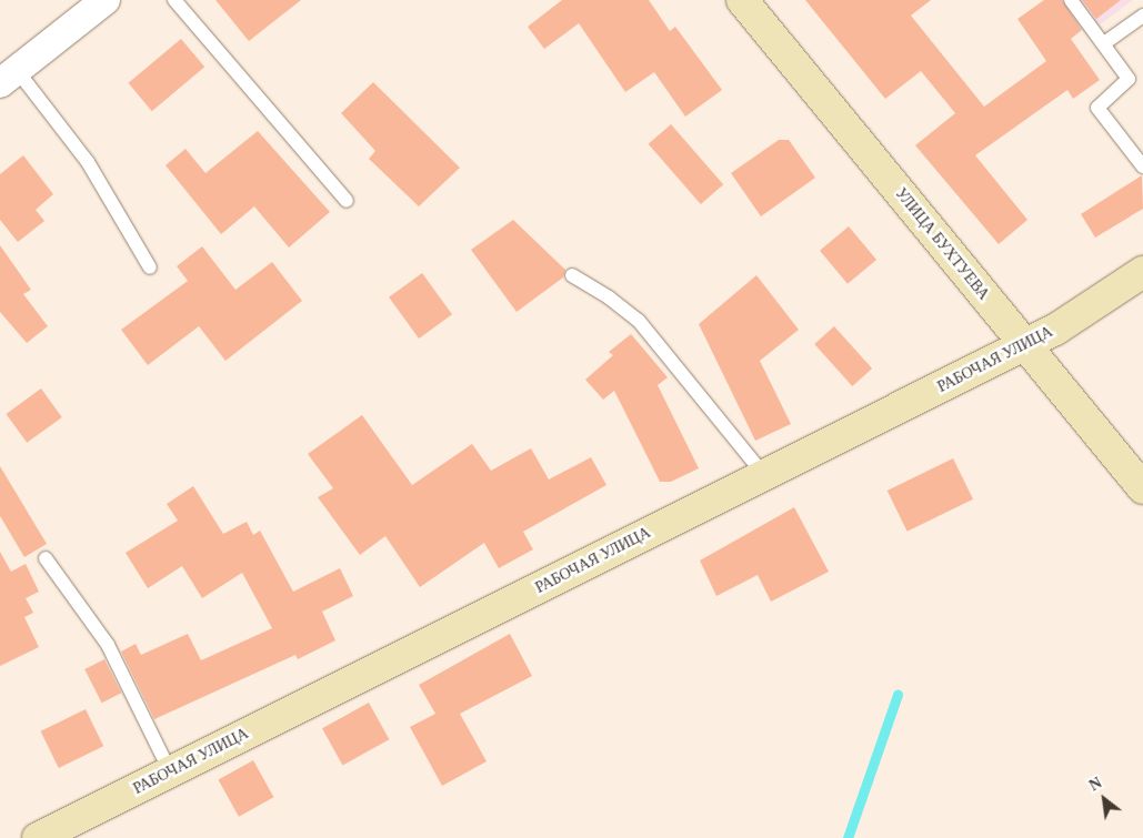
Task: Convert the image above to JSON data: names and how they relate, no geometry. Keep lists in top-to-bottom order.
{
  "streets": {
    "main road": ["УЛИЦА БУХТУЕВА", "РАБОЧАЯ УЛИЦА"]
  },
  "crossings": [
    ["УЛИЦА БУХТУЕВА", "РАБОЧАЯ УЛИЦА"]
  ],
  "north": "top left"
}
